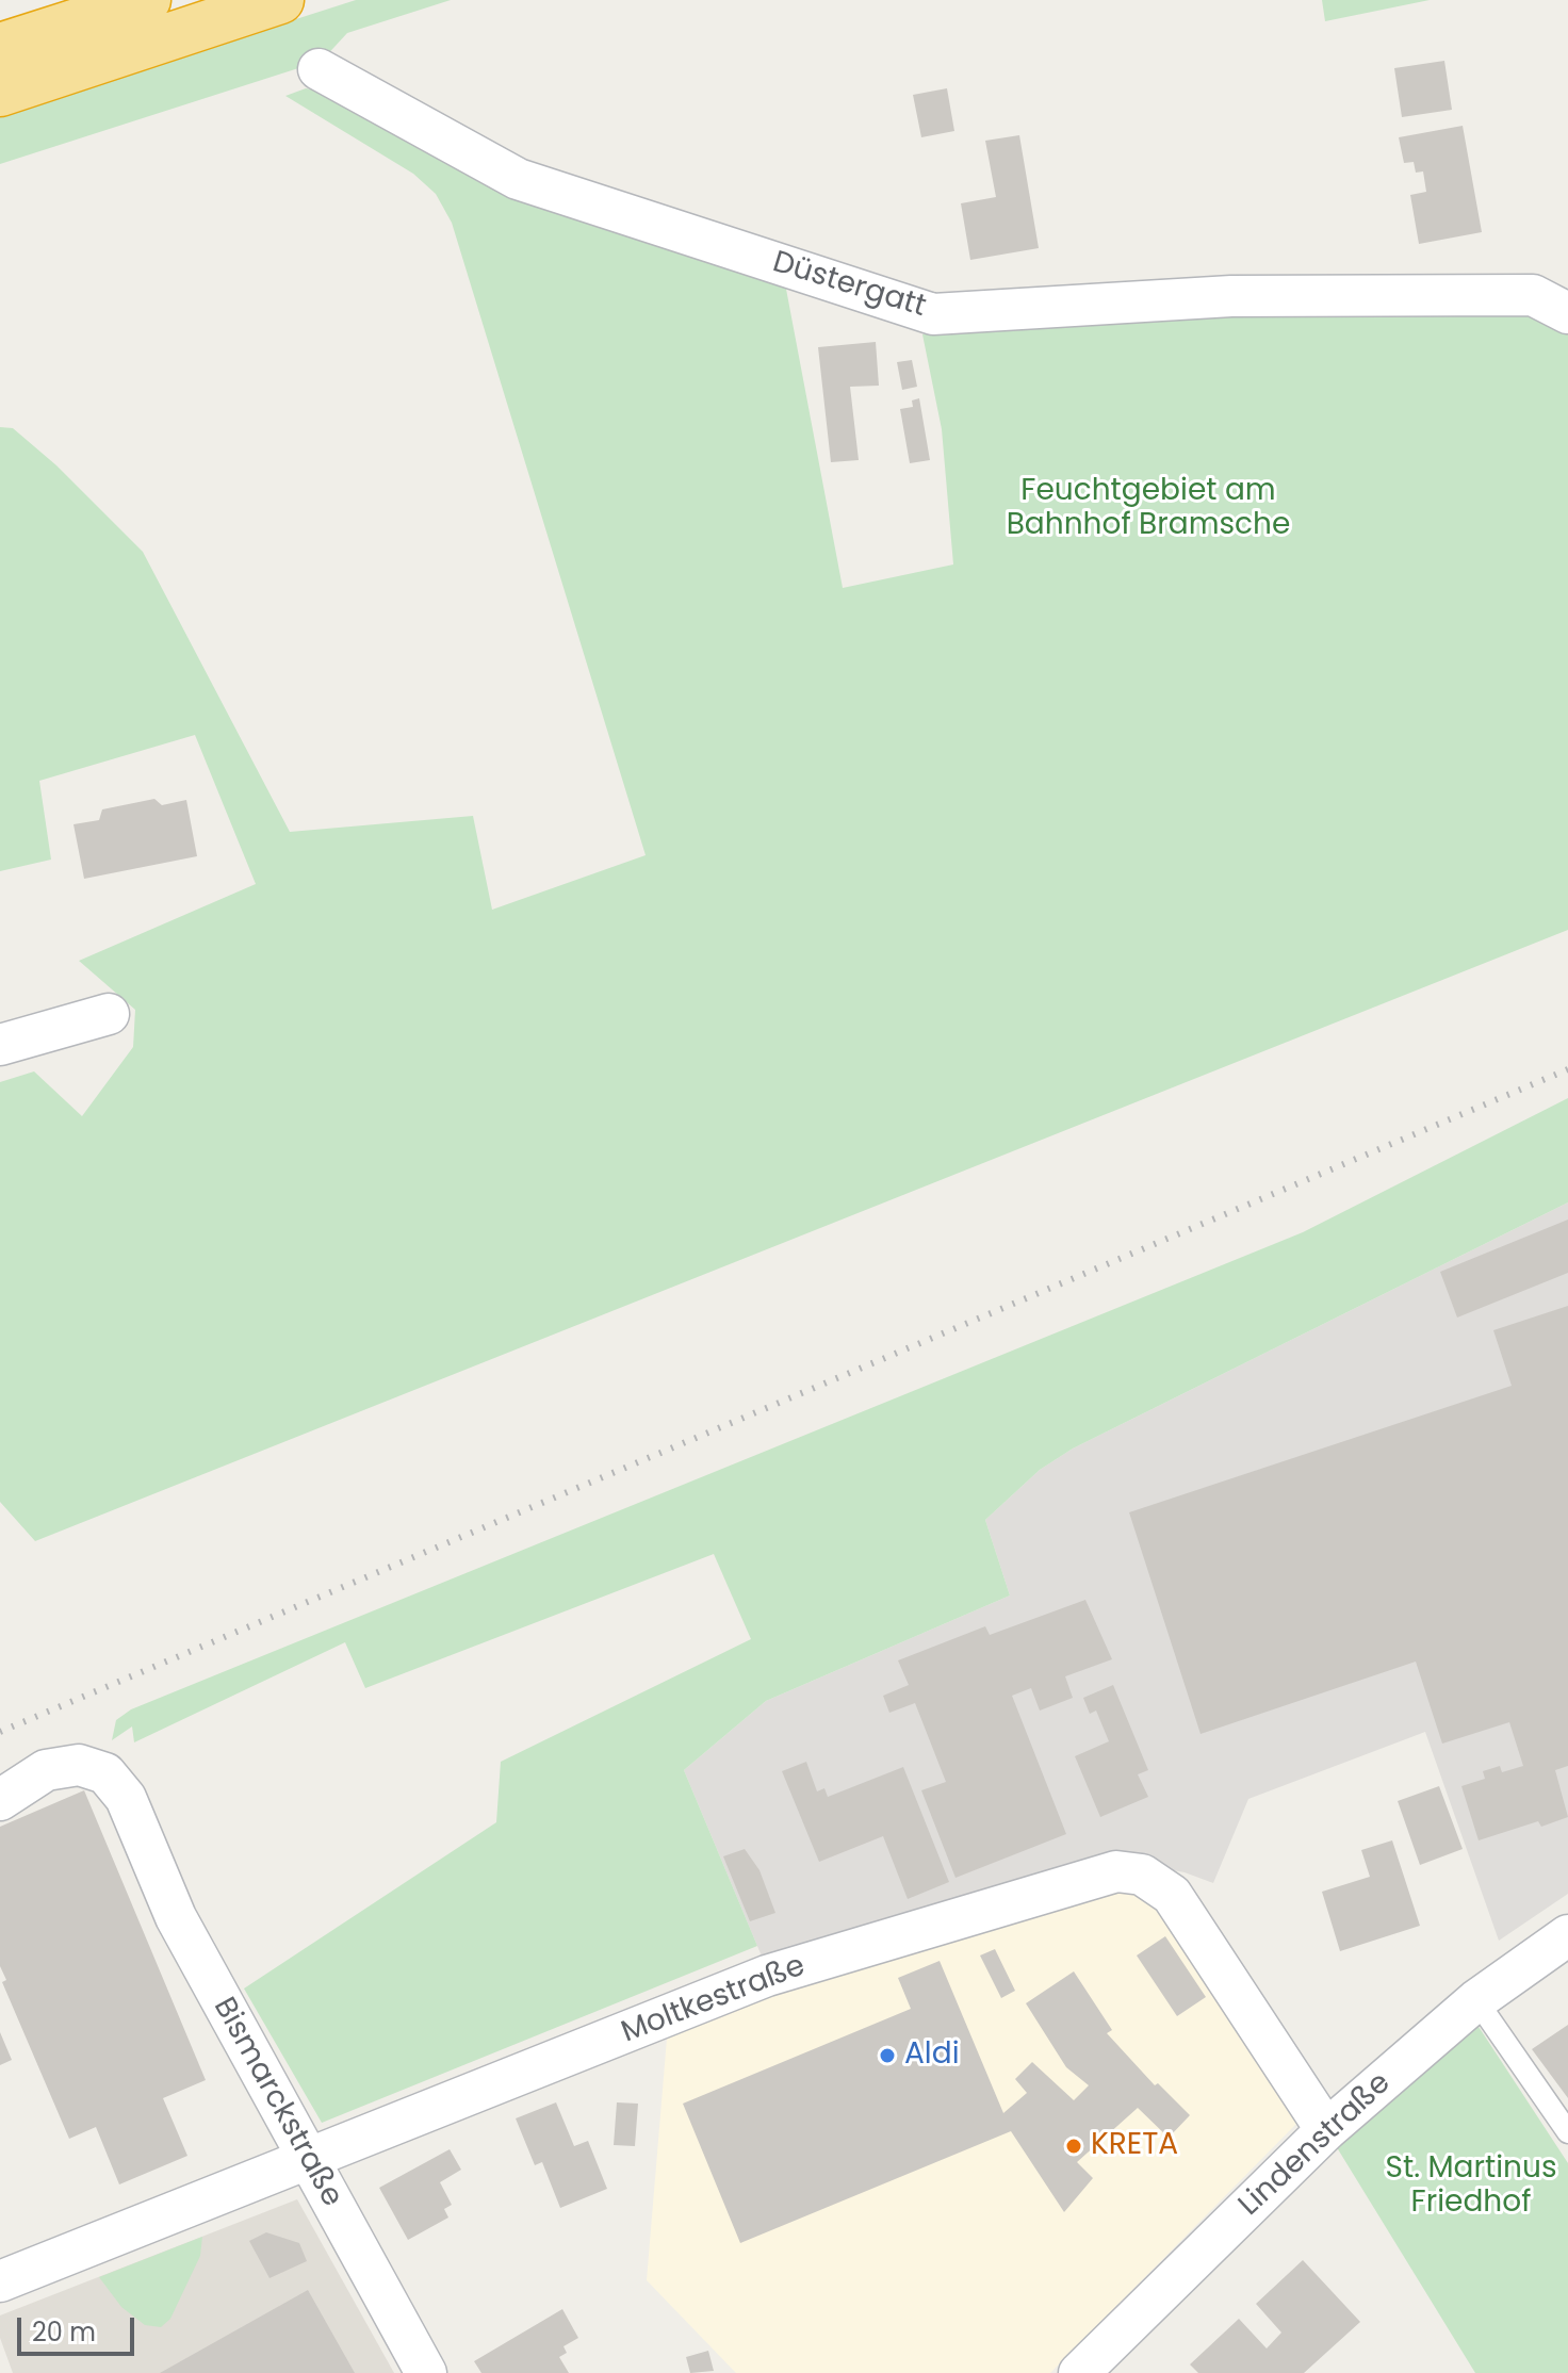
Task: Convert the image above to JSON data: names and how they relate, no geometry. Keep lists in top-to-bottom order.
{
  "streets": {
    "street": [
      "Düstergatt",
      "Moltkestraße",
      "Bismarckstraße",
      "Lindenstraße"
    ]
  },
  "crossings": [
    ["Moltkestraße", "Bismarckstraße"],
    ["Moltkestraße", "Lindenstraße"]
  ],
  "parks": ["Feuchtgebiet am Bahnhof Bramsche", "St. Martinus Friedhof"],
  "places": ["Aldi", "KRETA"],
  "scale_bar": "20 m"
}
